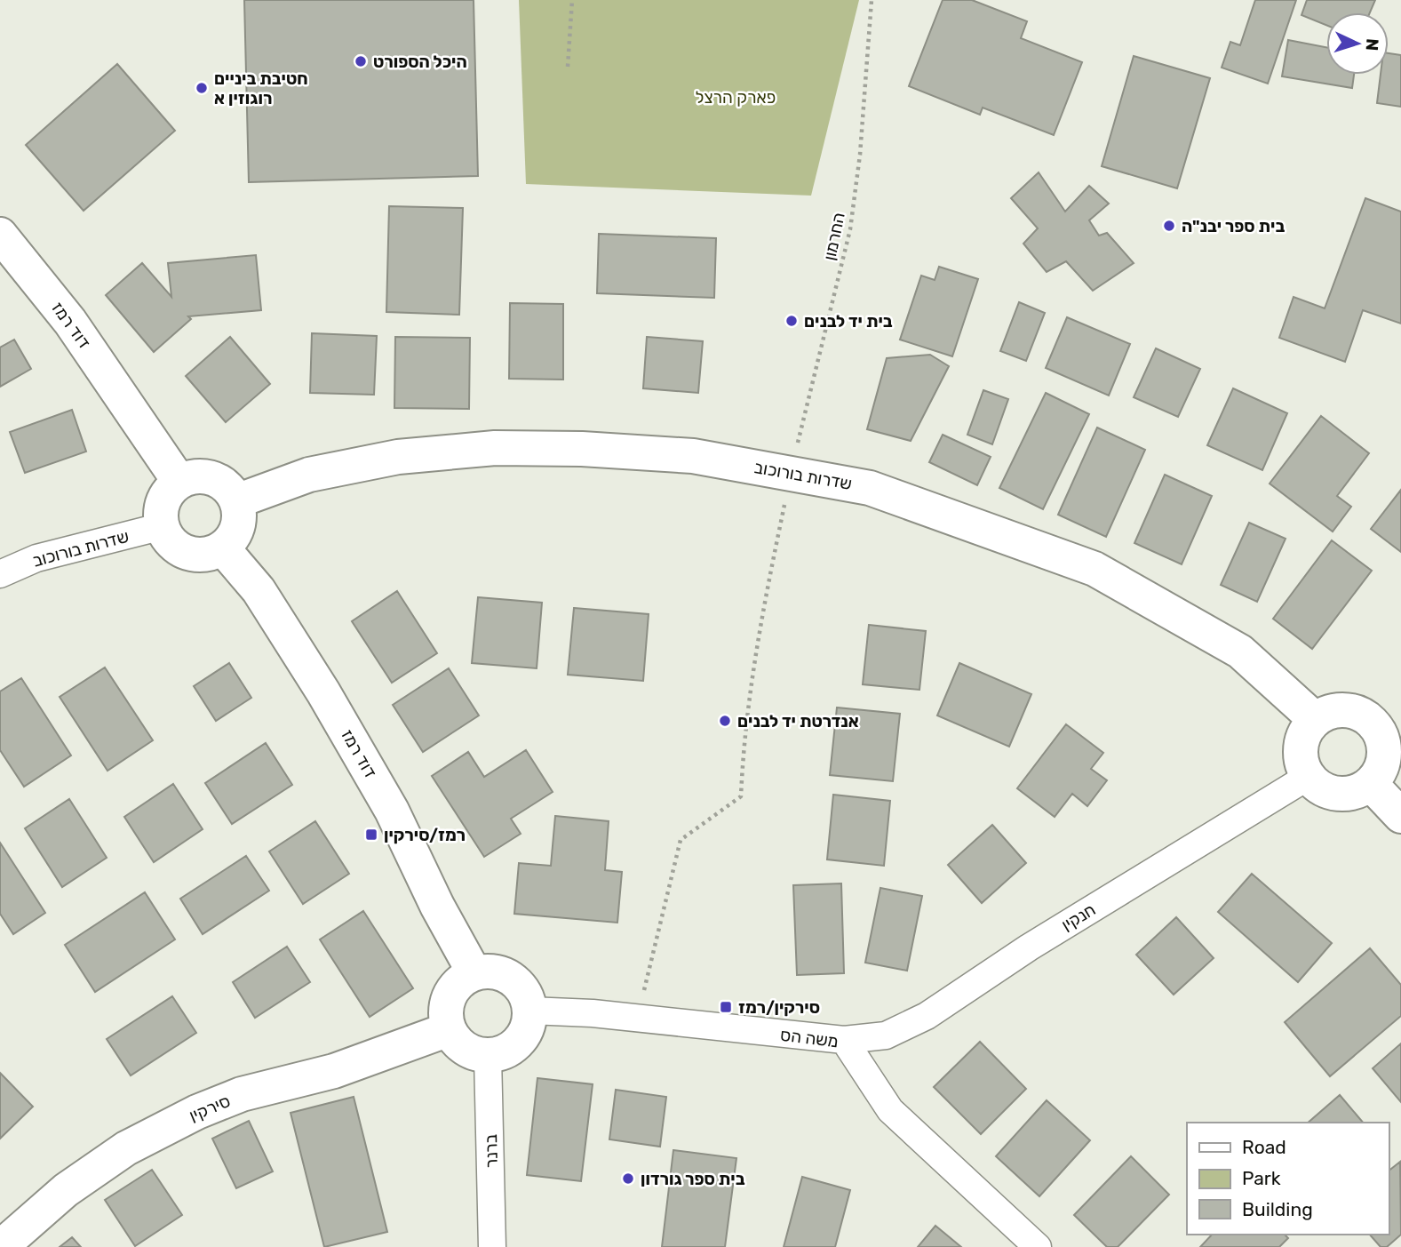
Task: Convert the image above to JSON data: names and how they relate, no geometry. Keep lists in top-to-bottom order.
{
  "streets": {
    "street": [
      "דוד רמז",
      "שדרות בורוכוב",
      "חנקין",
      "משה הס",
      "סירקין",
      "ברנר"
    ],
    "path": ["החרמון"]
  },
  "crossings": [
    ["החרמון", "שדרות בורוכוב"],
    ["החרמון", "משה הס"],
    ["דוד רמז", "שדרות בורוכוב"],
    ["דוד רמז", "משה הס"],
    ["דוד רמז", "סירקין"],
    ["דוד רמז", "ברנר"],
    ["שדרות בורוכוב", "חנקין"],
    ["חנקין", "משה הס"],
    ["משה הס", "סירקין"],
    ["משה הס", "ברנר"],
    ["סירקין", "ברנר"]
  ],
  "parks": ["פארק הרצל"],
  "places": {
    "other": [
      "היכל הספורט",
      "חטיבת ביניים רוגוזין א",
      "בית ספר יבנ\"ה",
      "בית יד לבנים",
      "אנדרטת יד לבנים",
      "בית ספר גורדון"
    ],
    "transit": ["רמז/סירקין", "סירקין/רמז"]
  },
  "legend": ["Road", "Park", "Building"],
  "north": "right"
}
